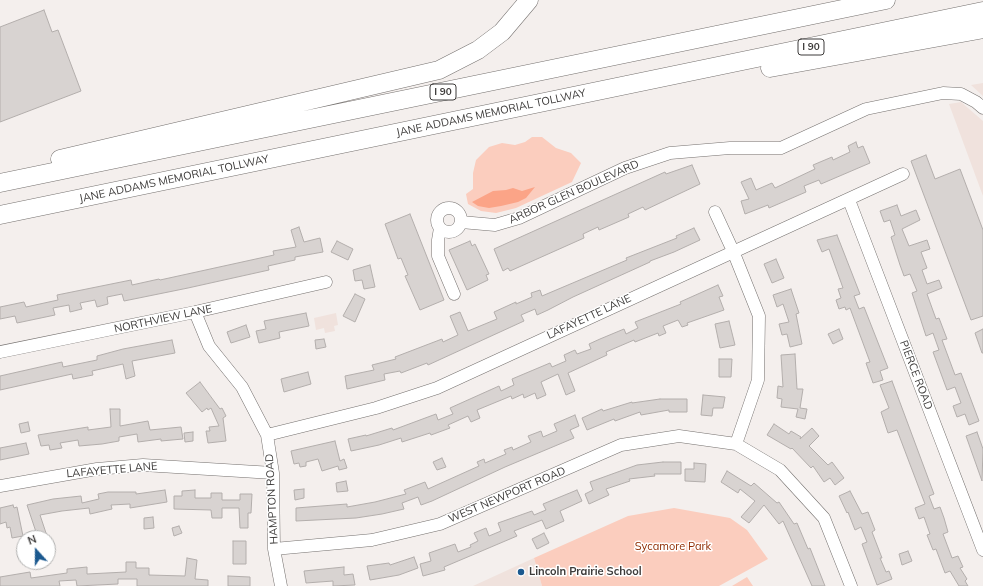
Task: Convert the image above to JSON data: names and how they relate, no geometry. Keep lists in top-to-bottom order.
{
  "streets": {
    "highway": ["I 90", "JANE ADDAMS MEMORIAL TOLLWAY"],
    "street": [
      "ARBOR GLEN BOULEVARD",
      "LAFAYETTE LANE",
      "NORTHVIEW LANE",
      "PIERCE ROAD",
      "WEST NEWPORT ROAD",
      "HAMPTON ROAD"
    ]
  },
  "crossings": [
    ["LAFAYETTE LANE", "PIERCE ROAD"],
    ["LAFAYETTE LANE", "HAMPTON ROAD"],
    ["NORTHVIEW LANE", "HAMPTON ROAD"],
    ["WEST NEWPORT ROAD", "HAMPTON ROAD"]
  ],
  "parks": ["Sycamore Park"],
  "places": ["Lincoln Prairie School"],
  "north": "top"
}
